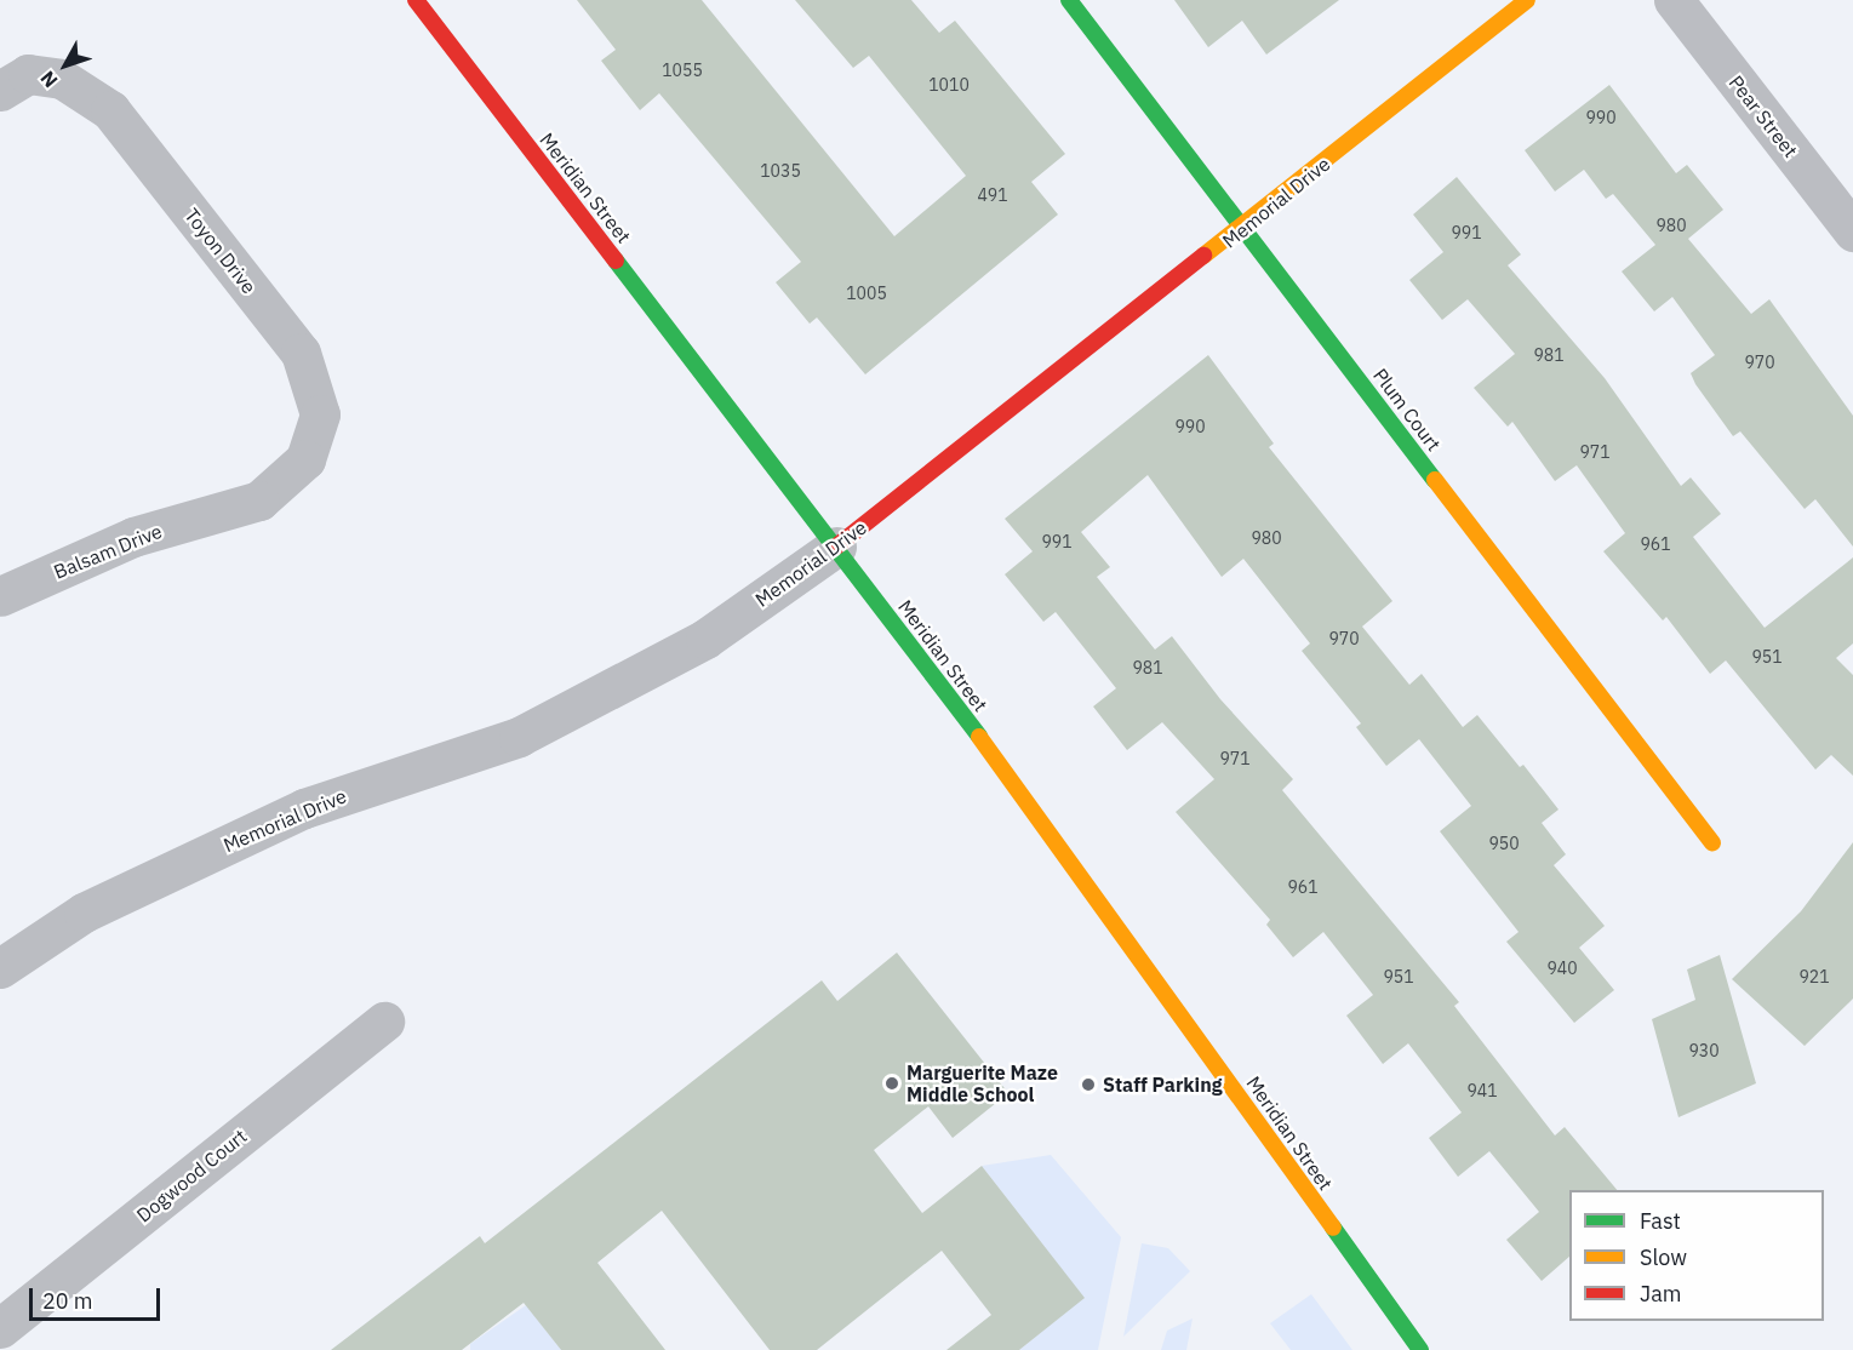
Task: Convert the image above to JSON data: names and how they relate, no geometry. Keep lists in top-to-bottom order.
{
  "streets": {
    "street": [
      "Pear Street",
      "Meridian Street",
      "Memorial Drive",
      "Toyon Drive",
      "Plum Court",
      "Balsam Drive",
      "Dogwood Court"
    ]
  },
  "crossings": [
    ["Meridian Street", "Memorial Drive"],
    ["Memorial Drive", "Plum Court"],
    ["Toyon Drive", "Balsam Drive"]
  ],
  "places": ["Marguerite Maze Middle School", "Staff Parking"],
  "house_numbers": [
    "1055",
    "1010",
    "990",
    "1035",
    "491",
    "980",
    "991",
    "1005",
    "981",
    "970",
    "990",
    "971",
    "980",
    "991",
    "961",
    "970",
    "951",
    "981",
    "971",
    "950",
    "961",
    "940",
    "951",
    "921",
    "930",
    "941"
  ],
  "legend": ["Fast", "Slow", "Jam"],
  "scale_bar": "20 m",
  "north": "bottom left"
}
